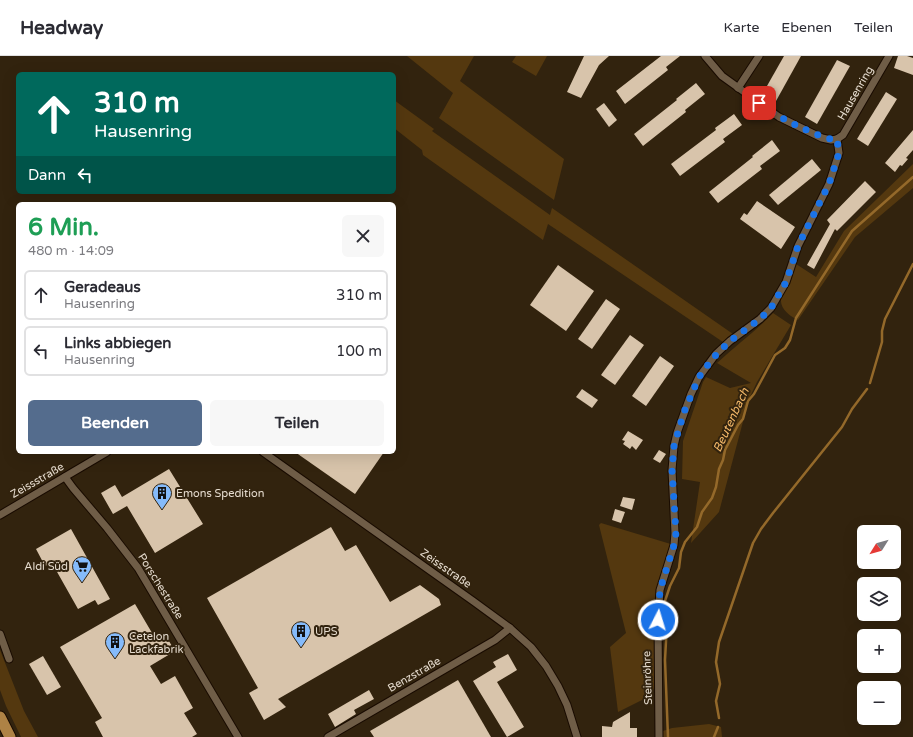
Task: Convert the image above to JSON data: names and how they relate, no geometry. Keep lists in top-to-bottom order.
{
  "streets": {
    "street": [
      "Hausenring",
      "Zeissstraße",
      "Porschestraße",
      "Benzstraße",
      "Steinröhre"
    ]
  },
  "crossings": [
    ["Hausenring", "Steinröhre"],
    ["Zeissstraße", "Porschestraße"],
    ["Zeissstraße", "Benzstraße"]
  ],
  "water": ["Beutenbach"],
  "places": {
    "building": ["Emons Spedition", "UPS", "Cetelon Lackfabrik"],
    "supermarket": ["Aldi Süd"]
  },
  "north": "bottom left",
  "page": {
    "header": "Headway",
    "nav": ["Karte", "Ebenen", "Teilen"],
    "turn": ["310 m", "Hausenring"],
    "then": "Dann",
    "heading": ["6 Min.", "480 m · 14:09"],
    "list": [
      {
        "name": "Geradeaus",
        "note": "Hausenring",
        "value": "310 m"
      },
      {
        "name": "Links abbiegen",
        "note": "Hausenring",
        "value": "100 m"
      }
    ],
    "buttons": ["Beenden", "Teilen"],
    "map_buttons": ["+", "−"]
  }
}
